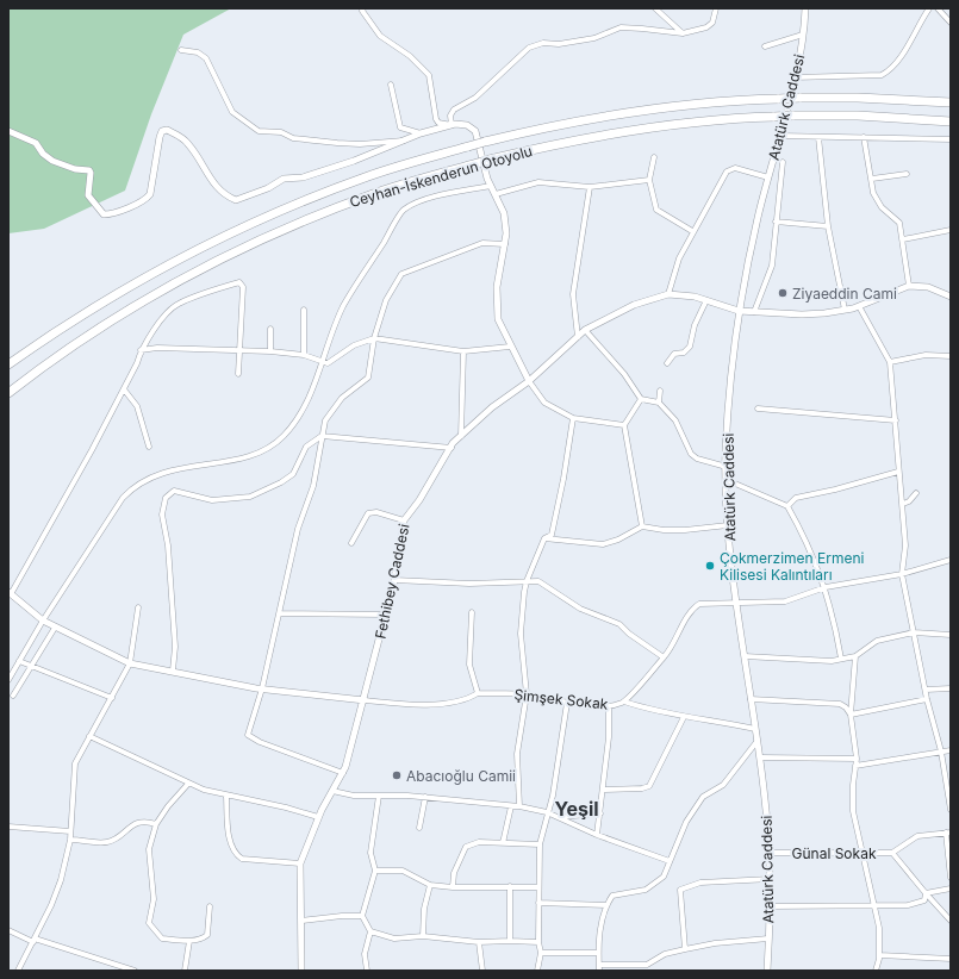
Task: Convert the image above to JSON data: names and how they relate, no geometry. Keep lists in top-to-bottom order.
{
  "streets": {
    "highway": ["Ceyhan-İskenderun Otoyolu"],
    "street": [
      "Atatürk Caddesi",
      "Fethibey Caddesi",
      "Şimşek Sokak",
      "Günal Sokak"
    ]
  },
  "crossings": [
    ["Atatürk Caddesi", "Fethibey Caddesi"],
    ["Atatürk Caddesi", "Şimşek Sokak"],
    ["Atatürk Caddesi", "Günal Sokak"]
  ],
  "districts": ["Yeşil"],
  "places": ["Ziyaeddin Cami", "Çokmerzimen Ermeni Kilisesi Kalıntıları", "Abacıoğlu Camii"]
}
